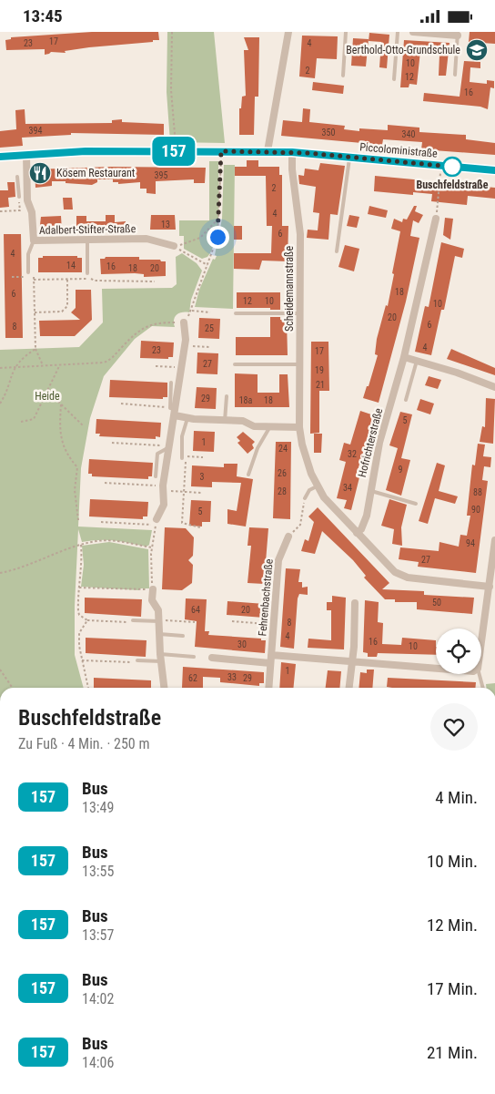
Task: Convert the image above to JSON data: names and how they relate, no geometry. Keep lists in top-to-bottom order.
{
  "streets": {
    "street": [
      "Piccoloministraße",
      "Adalbert-Stifter-Straße",
      "Scheidemannstraße",
      "Hofrichterstraße",
      "Fehrenbachstraße"
    ]
  },
  "crossings": [
    ["Piccoloministraße", "Adalbert-Stifter-Straße"],
    ["Piccoloministraße", "Scheidemannstraße"],
    ["Scheidemannstraße", "Hofrichterstraße"]
  ],
  "parks": ["Heide"],
  "places": {
    "school or university": ["Berthold-Otto-Grundschule"],
    "other": ["Buschfeldstraße"],
    "restaurant": ["Kösem Restaurant"]
  },
  "lines": ["bus line 157"],
  "house_numbers": [
    "17",
    "23",
    "4",
    "10",
    "2",
    "12",
    "16",
    "394",
    "350",
    "340",
    "395",
    "2",
    "4",
    "13",
    "6",
    "4",
    "14",
    "16",
    "18",
    "20",
    "18",
    "6",
    "12",
    "10",
    "10",
    "20",
    "6",
    "8",
    "25",
    "4",
    "23",
    "17",
    "27",
    "19",
    "21",
    "29",
    "18a",
    "18",
    "5",
    "1",
    "24",
    "32",
    "9",
    "26",
    "3",
    "34",
    "28",
    "88",
    "90",
    "5",
    "94",
    "27",
    "50",
    "64",
    "20",
    "8",
    "4",
    "16",
    "30",
    "10",
    "1",
    "33",
    "62",
    "29"
  ],
  "page": {
    "status": "13:45",
    "on_map": "157",
    "heading": ["Buschfeldstraße", "Zu Fuß · 4 Min. · 250 m"],
    "list": [
      {
        "mark": "157",
        "name": "Bus",
        "note": "13:49",
        "value": "4 Min."
      },
      {
        "mark": "157",
        "name": "Bus",
        "note": "13:55",
        "value": "10 Min."
      },
      {
        "mark": "157",
        "name": "Bus",
        "note": "13:57",
        "value": "12 Min."
      },
      {
        "mark": "157",
        "name": "Bus",
        "note": "14:02",
        "value": "17 Min."
      },
      {
        "mark": "157",
        "name": "Bus",
        "note": "14:06",
        "value": "21 Min."
      }
    ]
  }
}
